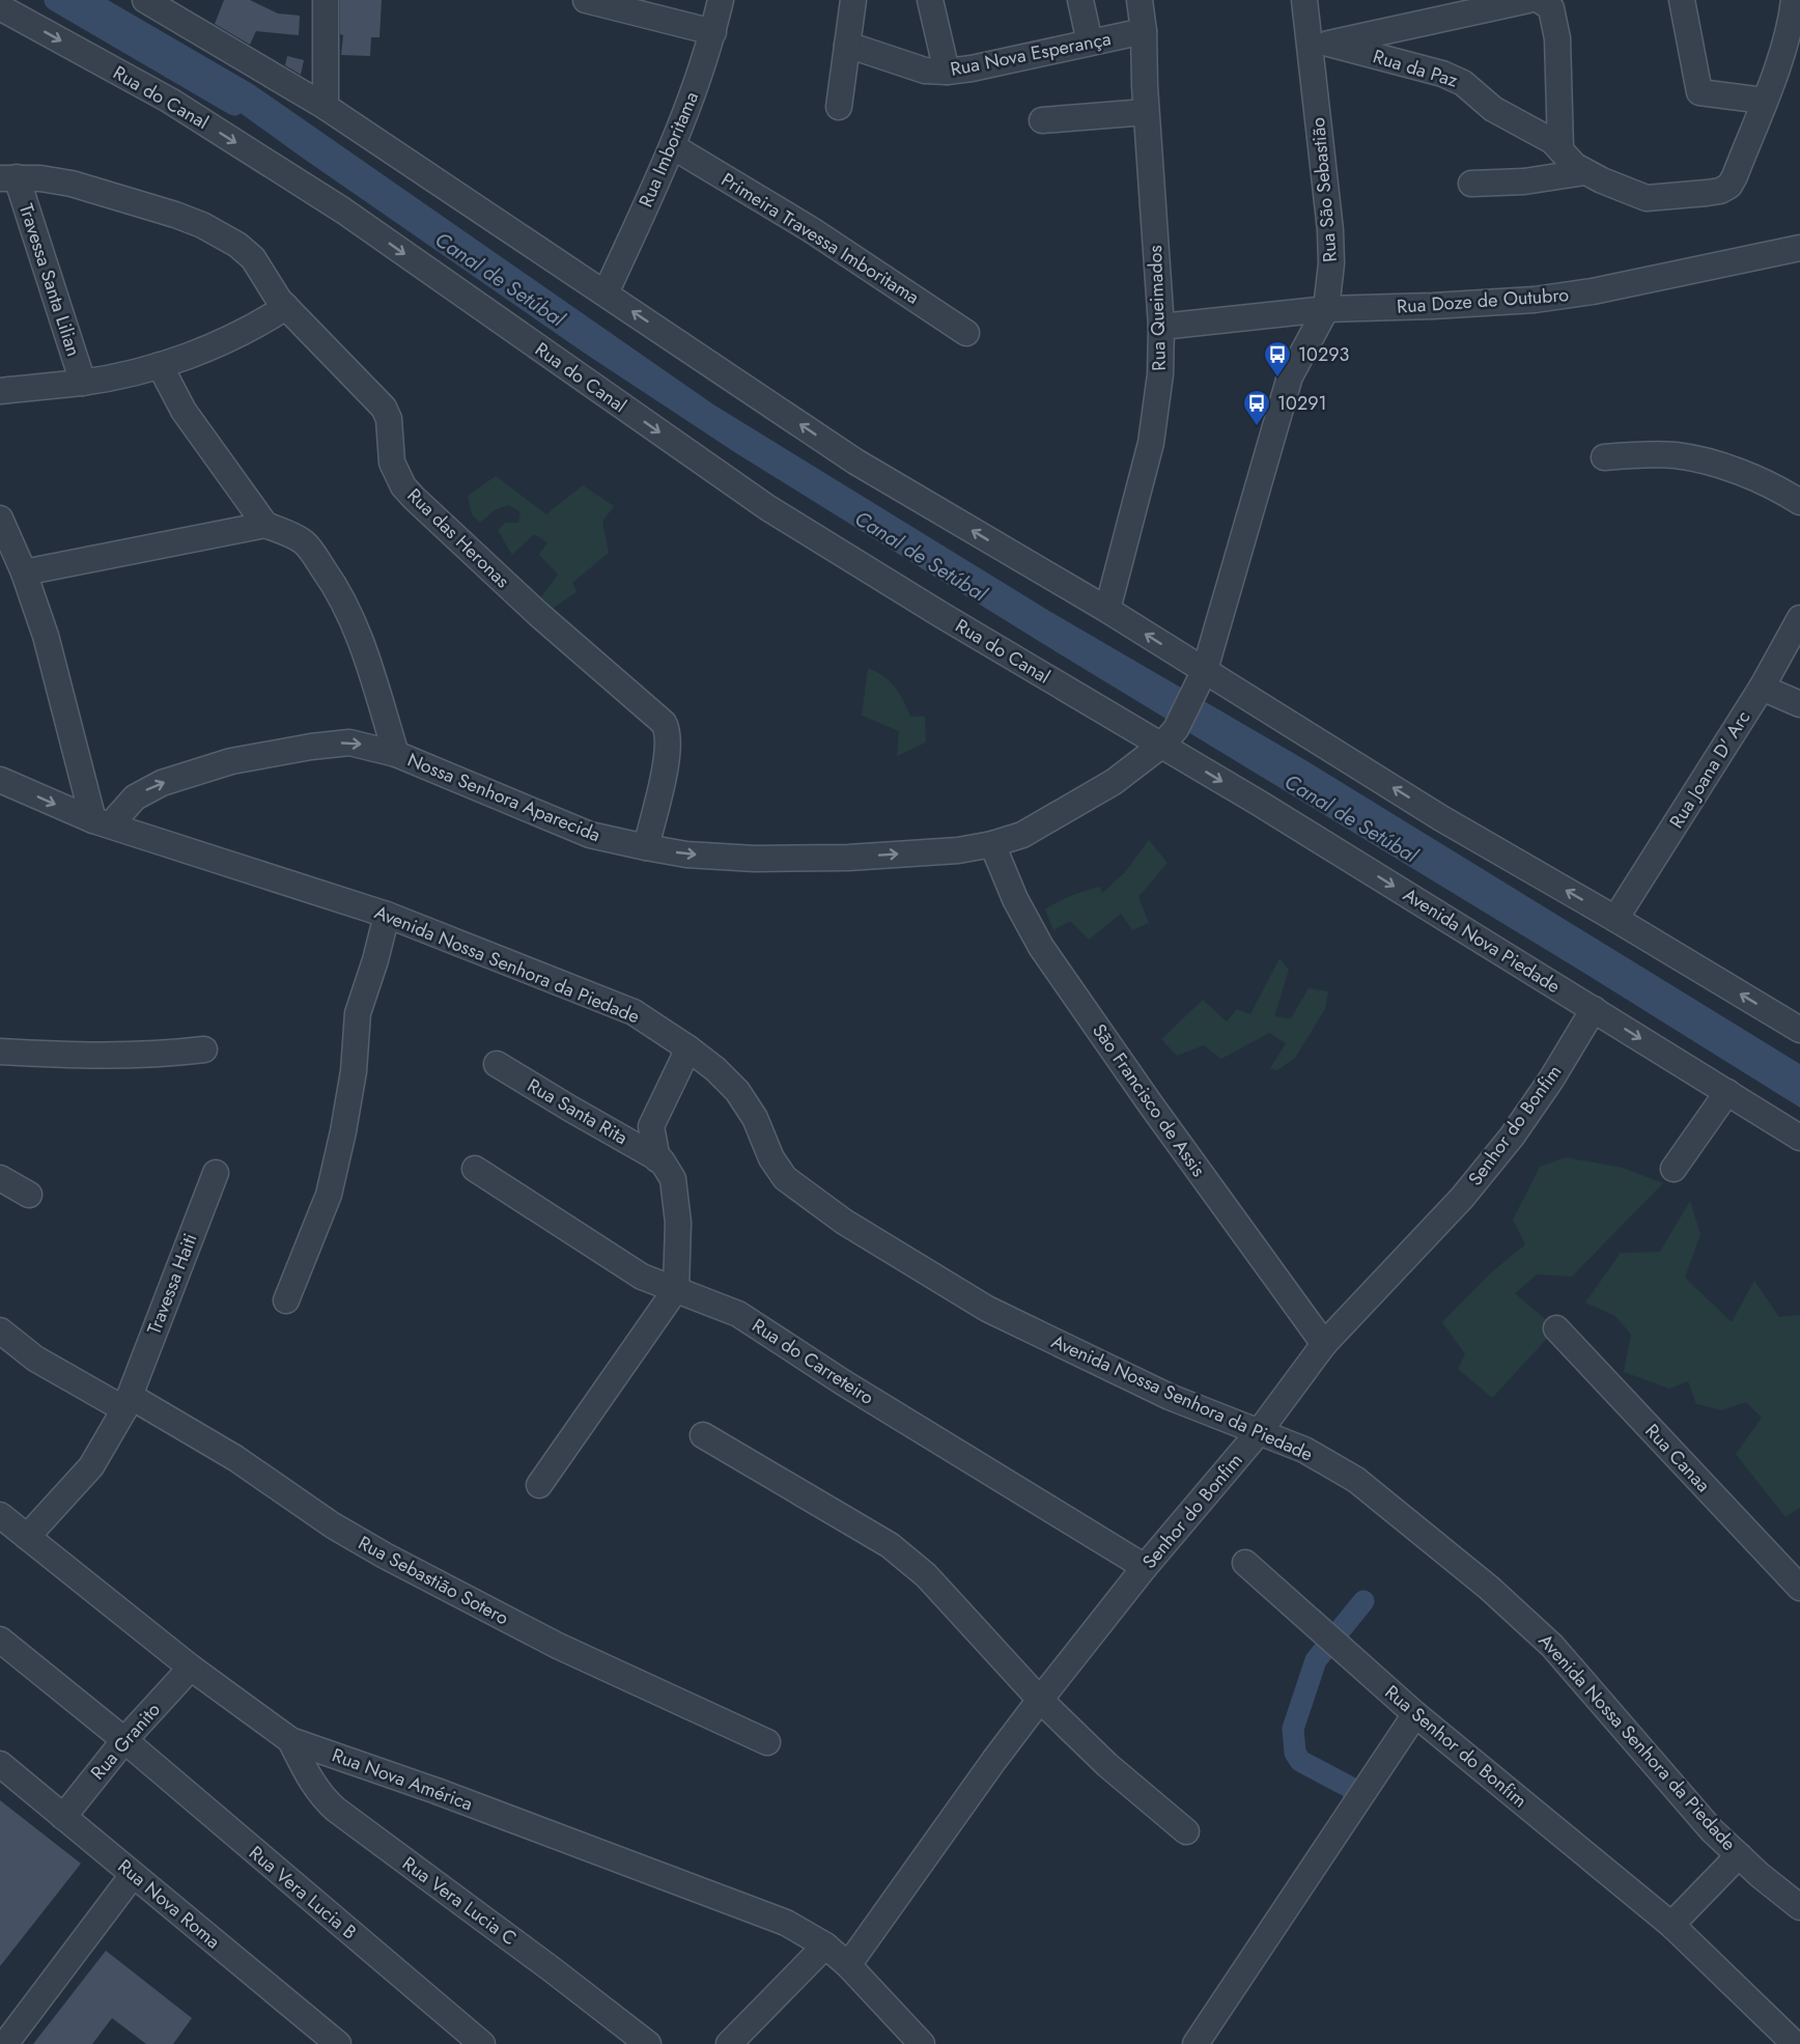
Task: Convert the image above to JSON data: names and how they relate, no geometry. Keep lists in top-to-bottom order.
{
  "streets": {
    "street": [
      "Rua Nova Esperança",
      "Rua da Paz",
      "Rua do Canal",
      "Rua Imboritama",
      "Rua São Sebastião",
      "Primeira Travessa Imboritama",
      "Travessa Santa Lilian",
      "Rua Doze de Outubro",
      "Rua Queimados",
      "Rua das Heronas",
      "Rua Joana D' Arc",
      "Nossa Senhora Aparecida",
      "Avenida Nova Piedade",
      "Avenida Nossa Senhora da Piedade",
      "São Francisco de Assis",
      "Rua Santa Rita",
      "Senhor do Bonfim",
      "Travessa Haiti",
      "Rua do Carreteiro",
      "Rua Canaa",
      "Rua Sebastião Sotero",
      "Rua Granito",
      "Rua Senhor do Bonfim",
      "Rua Nova América",
      "Rua Vera Lucia B",
      "Rua Vera Lucia C",
      "Rua Nova Roma"
    ]
  },
  "crossings": [
    ["Rua Nova Esperança", "Rua Queimados"],
    ["Rua da Paz", "Rua São Sebastião"],
    ["Rua do Canal", "Nossa Senhora Aparecida"],
    ["Rua do Canal", "Avenida Nova Piedade"],
    ["Rua Imboritama", "Primeira Travessa Imboritama"],
    ["Rua São Sebastião", "Rua Doze de Outubro"],
    ["Rua São Sebastião", "Nossa Senhora Aparecida"],
    ["Travessa Santa Lilian", "Rua das Heronas"],
    ["Rua Doze de Outubro", "Rua Queimados"],
    ["Rua das Heronas", "Nossa Senhora Aparecida"],
    ["Nossa Senhora Aparecida", "Avenida Nova Piedade"],
    ["Nossa Senhora Aparecida", "Avenida Nossa Senhora da Piedade"],
    ["Nossa Senhora Aparecida", "São Francisco de Assis"],
    ["Avenida Nova Piedade", "Senhor do Bonfim"],
    ["Avenida Nossa Senhora da Piedade", "Senhor do Bonfim"],
    ["São Francisco de Assis", "Senhor do Bonfim"],
    ["Senhor do Bonfim", "Rua do Carreteiro"],
    ["Senhor do Bonfim", "Rua Nova América"],
    ["Travessa Haiti", "Rua Sebastião Sotero"],
    ["Rua Granito", "Rua Nova América"],
    ["Rua Granito", "Rua Vera Lucia B"],
    ["Rua Granito", "Rua Nova Roma"],
    ["Rua Nova América", "Rua Vera Lucia C"]
  ],
  "one_way": ["Nossa Senhora Aparecida"],
  "water": ["Canal de Setúbal"],
  "places": {
    "bus stop": ["10293", "10291"]
  }
}
